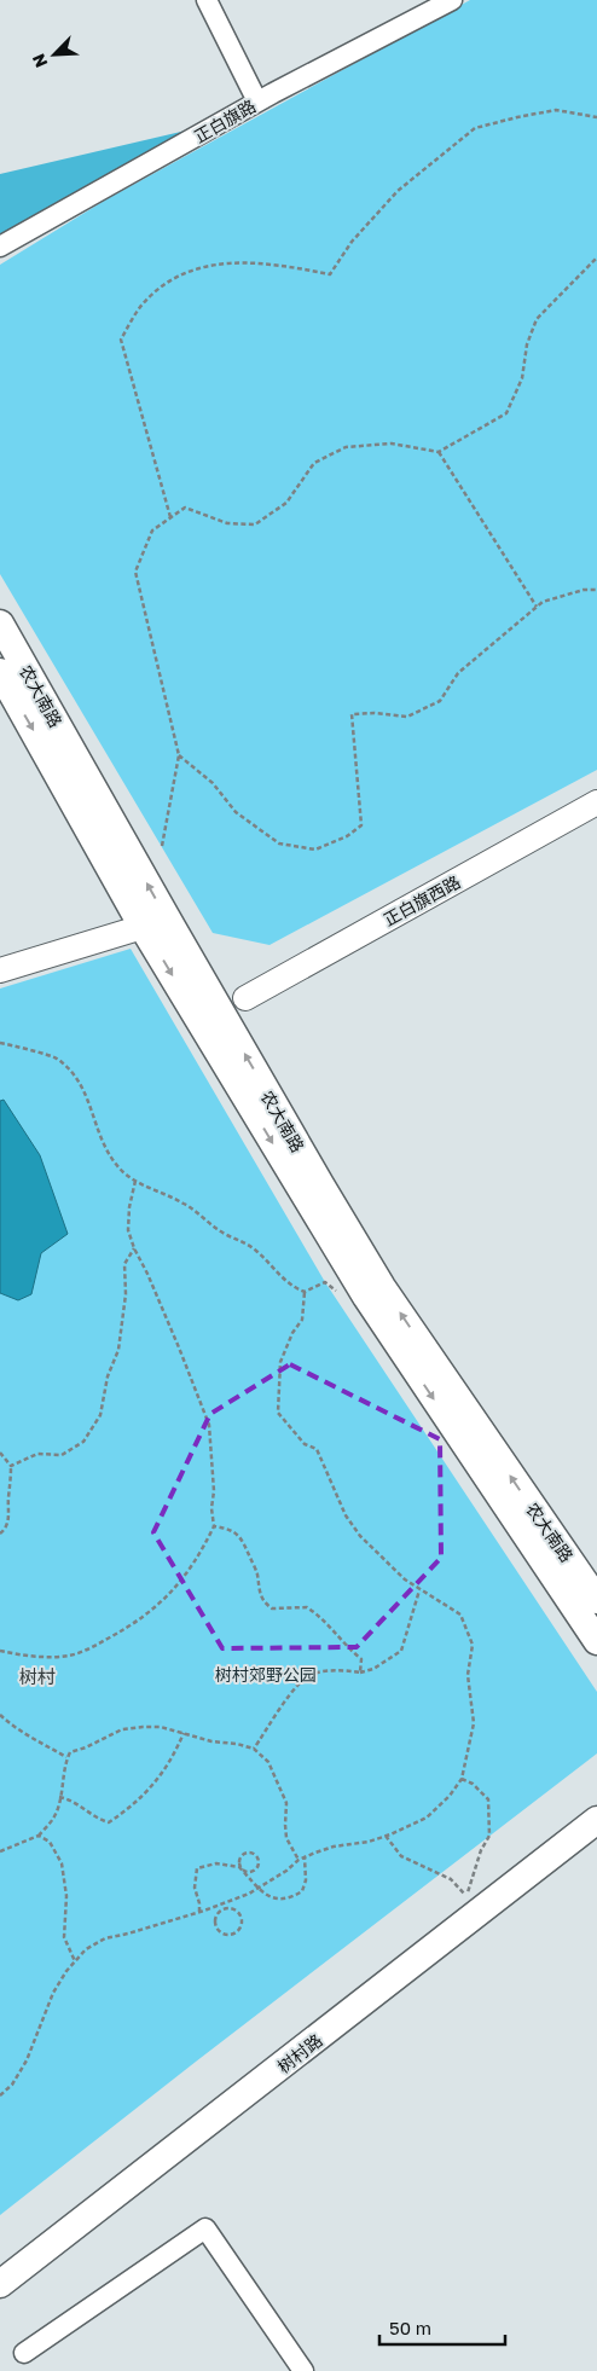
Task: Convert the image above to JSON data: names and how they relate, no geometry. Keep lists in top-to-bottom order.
{
  "streets": {
    "main road": ["农大南路", "树村路"],
    "street": ["正白旗路", "正白旗西路"]
  },
  "districts": ["树村"],
  "parks": ["树村郊野公园"],
  "scale_bar": "50 m",
  "north": "bottom left"
}
